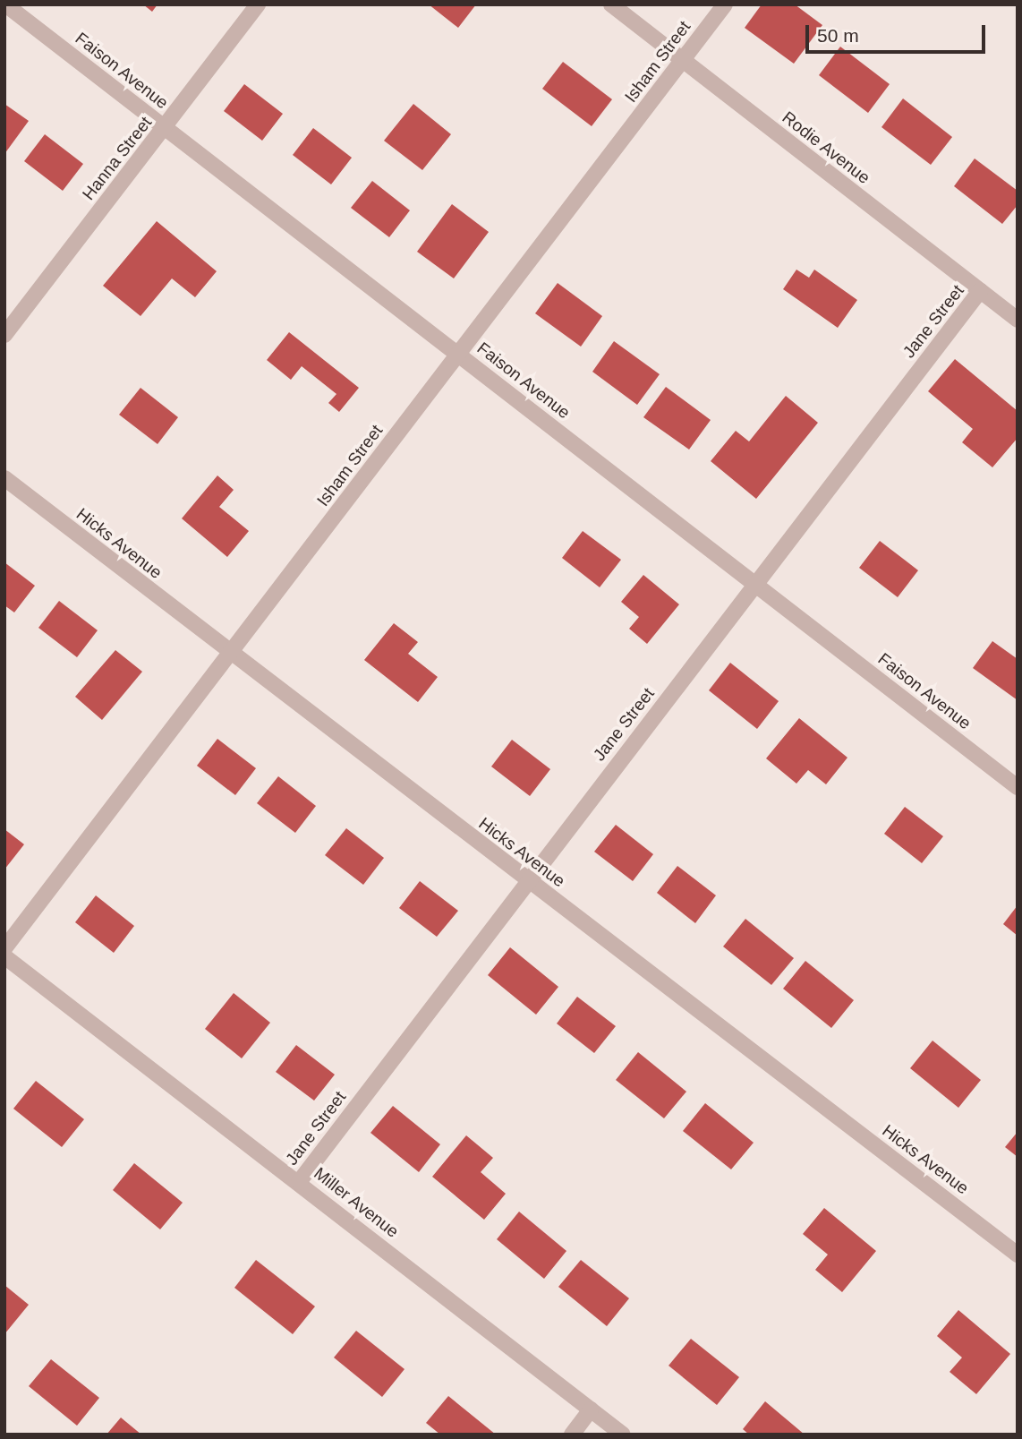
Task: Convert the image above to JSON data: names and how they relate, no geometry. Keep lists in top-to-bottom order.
{
  "streets": {
    "street": [
      "Isham Street",
      "Faison Avenue",
      "Rodie Avenue",
      "Hanna Street",
      "Jane Street",
      "Hicks Avenue",
      "Miller Avenue"
    ]
  },
  "crossings": [
    ["Isham Street", "Faison Avenue"],
    ["Isham Street", "Rodie Avenue"],
    ["Isham Street", "Hicks Avenue"],
    ["Faison Avenue", "Hanna Street"],
    ["Faison Avenue", "Jane Street"],
    ["Rodie Avenue", "Jane Street"],
    ["Jane Street", "Hicks Avenue"],
    ["Jane Street", "Miller Avenue"]
  ],
  "scale_bar": "50 m"
}
